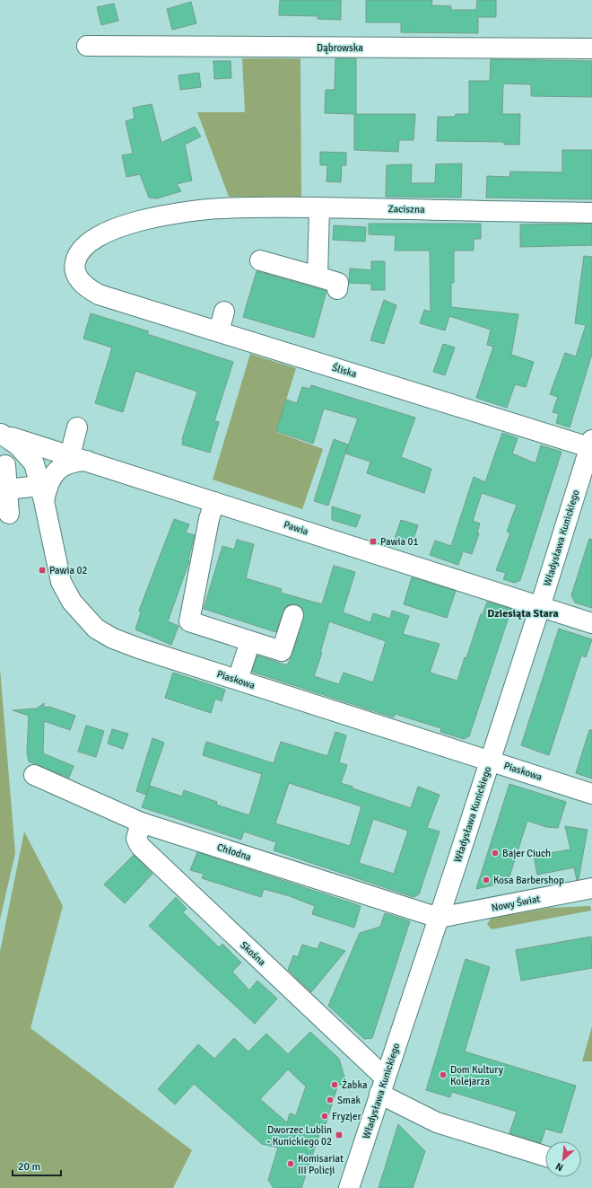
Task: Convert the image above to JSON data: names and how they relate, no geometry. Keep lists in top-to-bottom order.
{
  "streets": {
    "street": [
      "Dąbrowska",
      "Zaciszna",
      "Śliska",
      "Pawia",
      "Władysława Kunickiego",
      "Piaskowa",
      "Chłodna",
      "Nowy Świat",
      "Skośna"
    ]
  },
  "crossings": [
    ["Zaciszna", "Śliska"],
    ["Śliska", "Władysława Kunickiego"],
    ["Pawia", "Władysława Kunickiego"],
    ["Pawia", "Piaskowa"],
    ["Władysława Kunickiego", "Piaskowa"],
    ["Władysława Kunickiego", "Chłodna"],
    ["Władysława Kunickiego", "Nowy Świat"],
    ["Władysława Kunickiego", "Skośna"],
    ["Chłodna", "Nowy Świat"],
    ["Chłodna", "Skośna"]
  ],
  "districts": ["Dziesiąta Stara"],
  "places": {
    "transit": ["Pawia 01", "Pawia 02", "Dworzec Lublin - Kunickiego 02"],
    "other": [
      "Bajer Ciuch",
      "Kosa Barbershop",
      "Dom Kultury Kolejarza",
      "Żabka",
      "Smak",
      "Fryzjer",
      "Komisariat III Policji"
    ]
  },
  "scale_bar": "20 m",
  "north": "bottom left"
}
